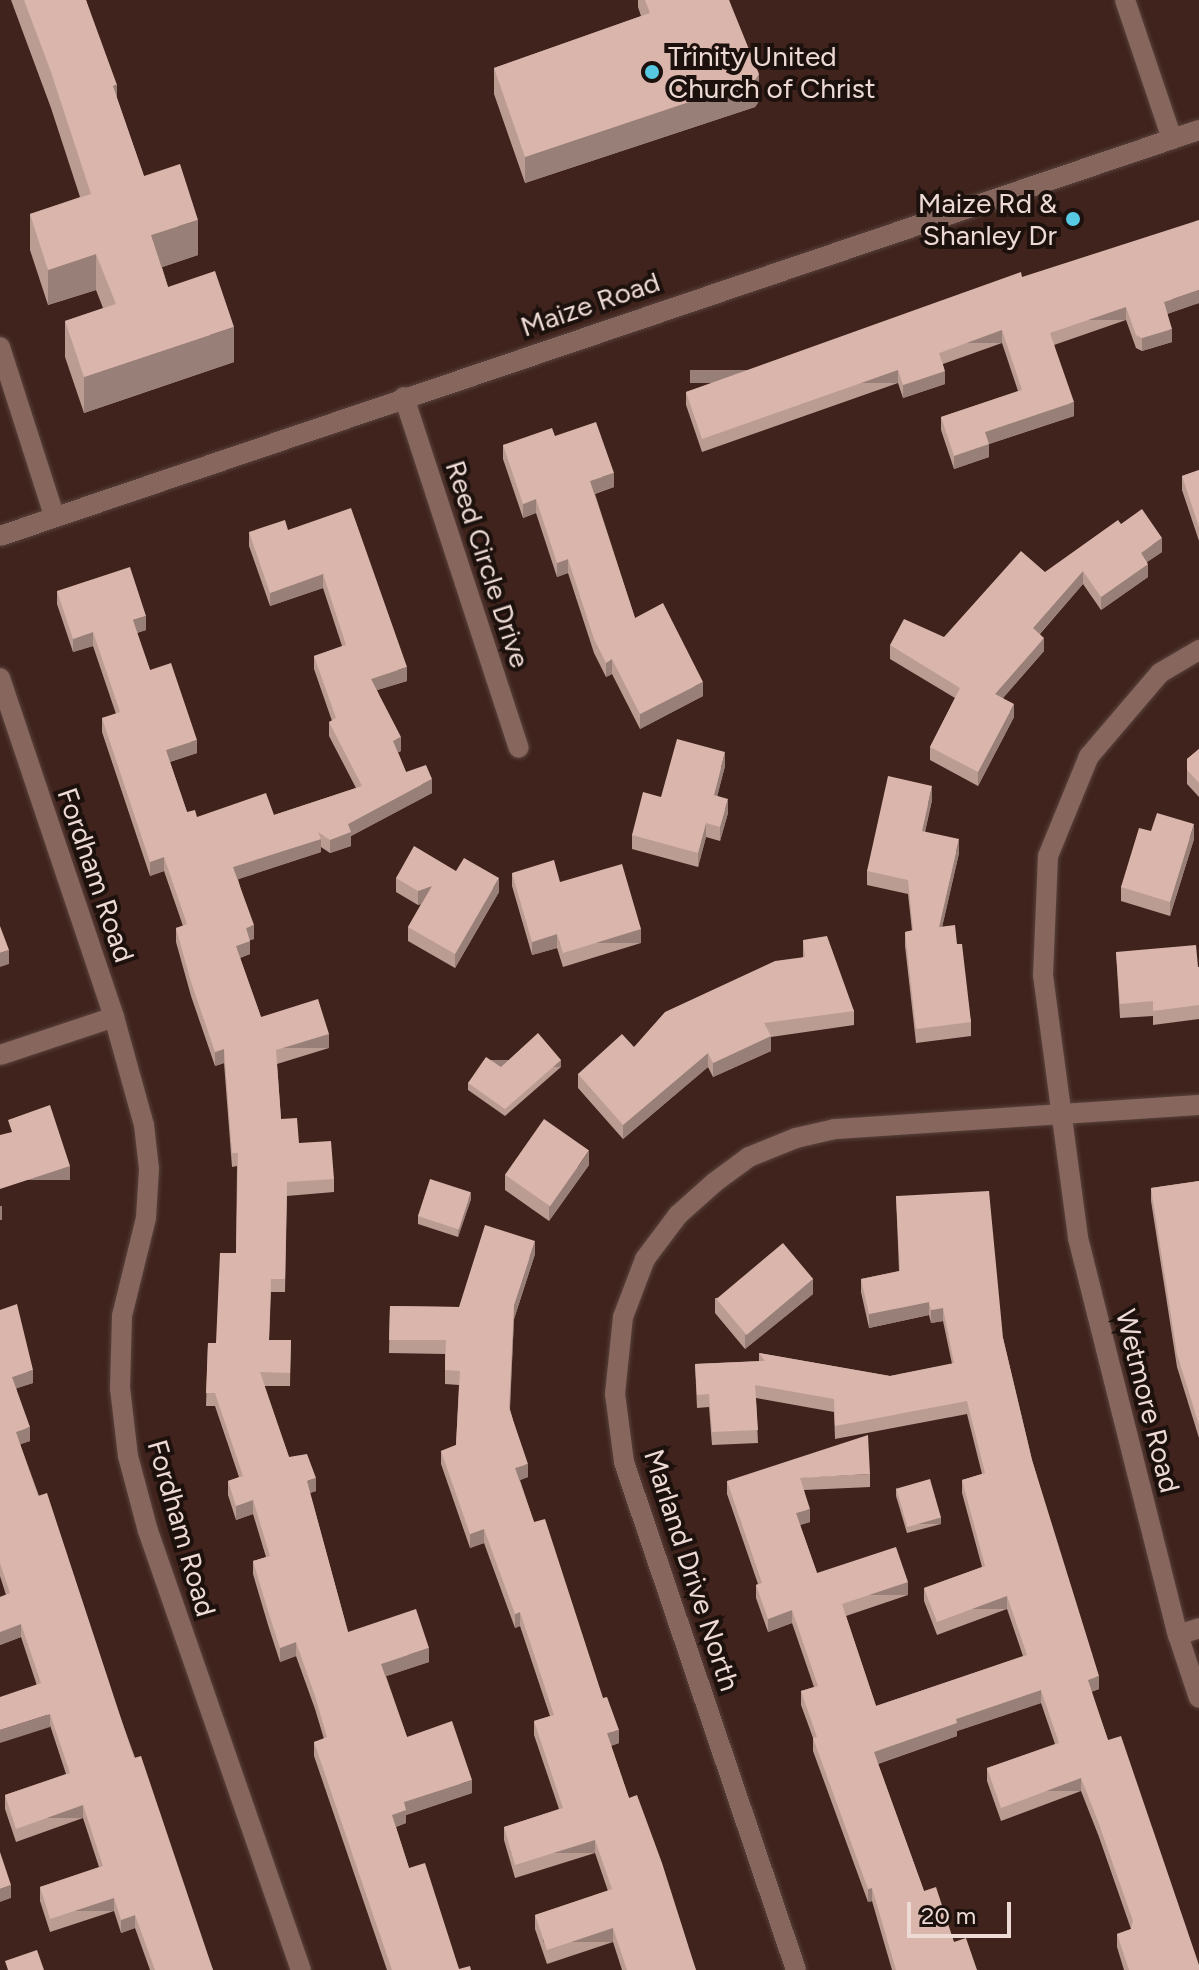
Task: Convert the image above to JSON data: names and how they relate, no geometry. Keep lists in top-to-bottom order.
{
  "streets": {
    "street": [
      "Maize Road",
      "Reed Circle Drive",
      "Fordham Road",
      "Wetmore Road",
      "Marland Drive North"
    ]
  },
  "crossings": [
    ["Maize Road", "Reed Circle Drive"],
    ["Wetmore Road", "Marland Drive North"]
  ],
  "places": ["Trinity United Church of Christ", "Maize Rd & Shanley Dr"],
  "scale_bar": "20 m"
}
